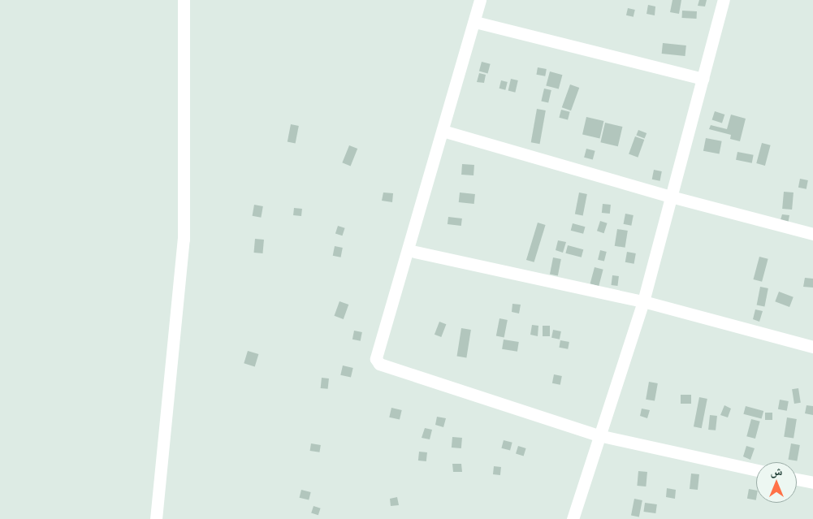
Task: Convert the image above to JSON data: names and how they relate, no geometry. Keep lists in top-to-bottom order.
{
  "north": "top"
}
